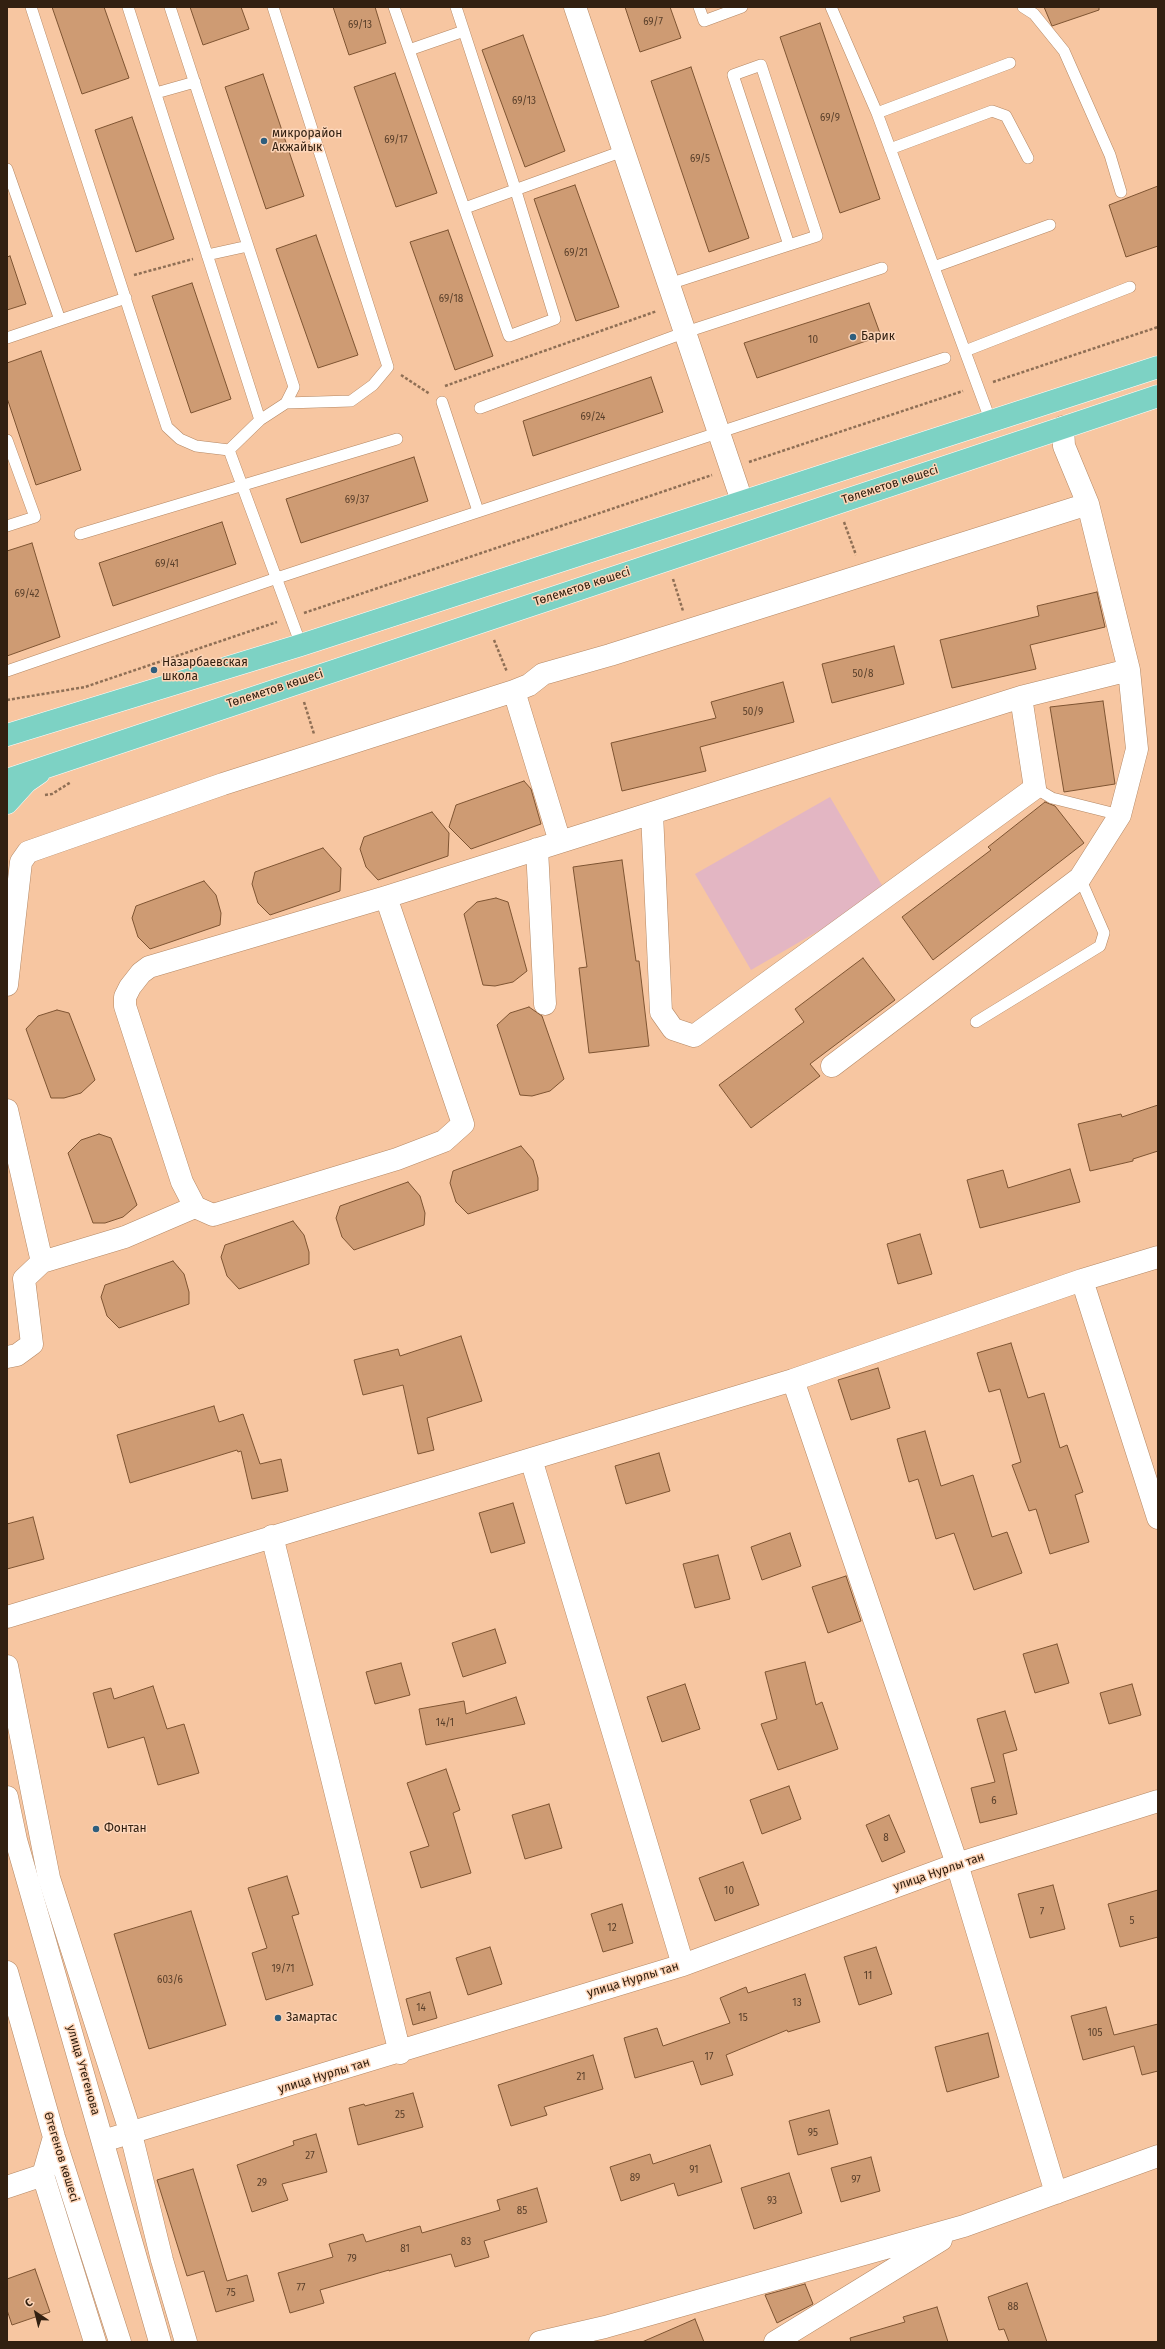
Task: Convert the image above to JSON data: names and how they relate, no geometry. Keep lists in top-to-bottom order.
{
  "streets": {
    "main road": ["Төлеметов көшесі"],
    "street": ["улица Нурлы тан", "улица Утегенова", "Өтегенов көшесі"]
  },
  "crossings": [
    ["улица Нурлы тан", "улица Утегенова"]
  ],
  "places": [
    "микрорайон Акжайык",
    "Барик",
    "Назарбаевская школа",
    "Фонтан",
    "Замартас"
  ],
  "house_numbers": [
    "69/7",
    "69/13",
    "69/13",
    "69/9",
    "69/17",
    "69/5",
    "69/21",
    "69/18",
    "10",
    "69/24",
    "69/37",
    "69/41",
    "69/42",
    "50/8",
    "50/9",
    "14/1",
    "6",
    "8",
    "10",
    "7",
    "5",
    "12",
    "19/71",
    "11",
    "603/6",
    "13",
    "14",
    "15",
    "105",
    "17",
    "21",
    "25",
    "95",
    "27",
    "91",
    "89",
    "97",
    "29",
    "93",
    "85",
    "83",
    "81",
    "79",
    "77",
    "75",
    "88"
  ],
  "north": "top left"
}
